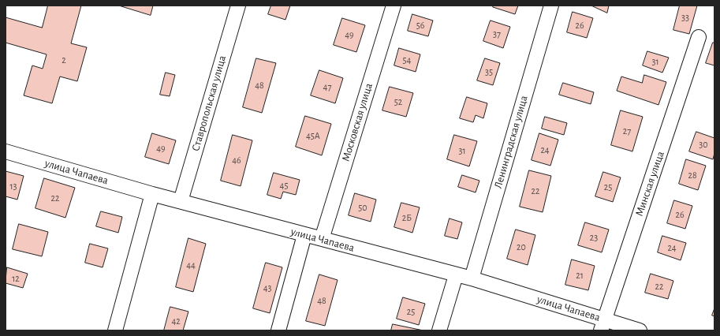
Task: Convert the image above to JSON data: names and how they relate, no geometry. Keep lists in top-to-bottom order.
{
  "streets": {
    "street": [
      "Ставропольская улица",
      "Московская улица",
      "Ленинградская улица",
      "улица Чапаева",
      "Минская улица"
    ]
  },
  "crossings": [
    ["Ставропольская улица", "улица Чапаева"],
    ["Московская улица", "улица Чапаева"],
    ["Ленинградская улица", "улица Чапаева"],
    ["улица Чапаева", "Минская улица"]
  ],
  "house_numbers": [
    "33",
    "56",
    "26",
    "37",
    "49",
    "2",
    "54",
    "31",
    "35",
    "48",
    "47",
    "52",
    "27",
    "45А",
    "30",
    "49",
    "24",
    "31",
    "46",
    "28",
    "45",
    "13",
    "25",
    "22",
    "22",
    "50",
    "26",
    "2Б",
    "23",
    "20",
    "24",
    "44",
    "21",
    "12",
    "22",
    "43",
    "48",
    "25",
    "42"
  ]
}
